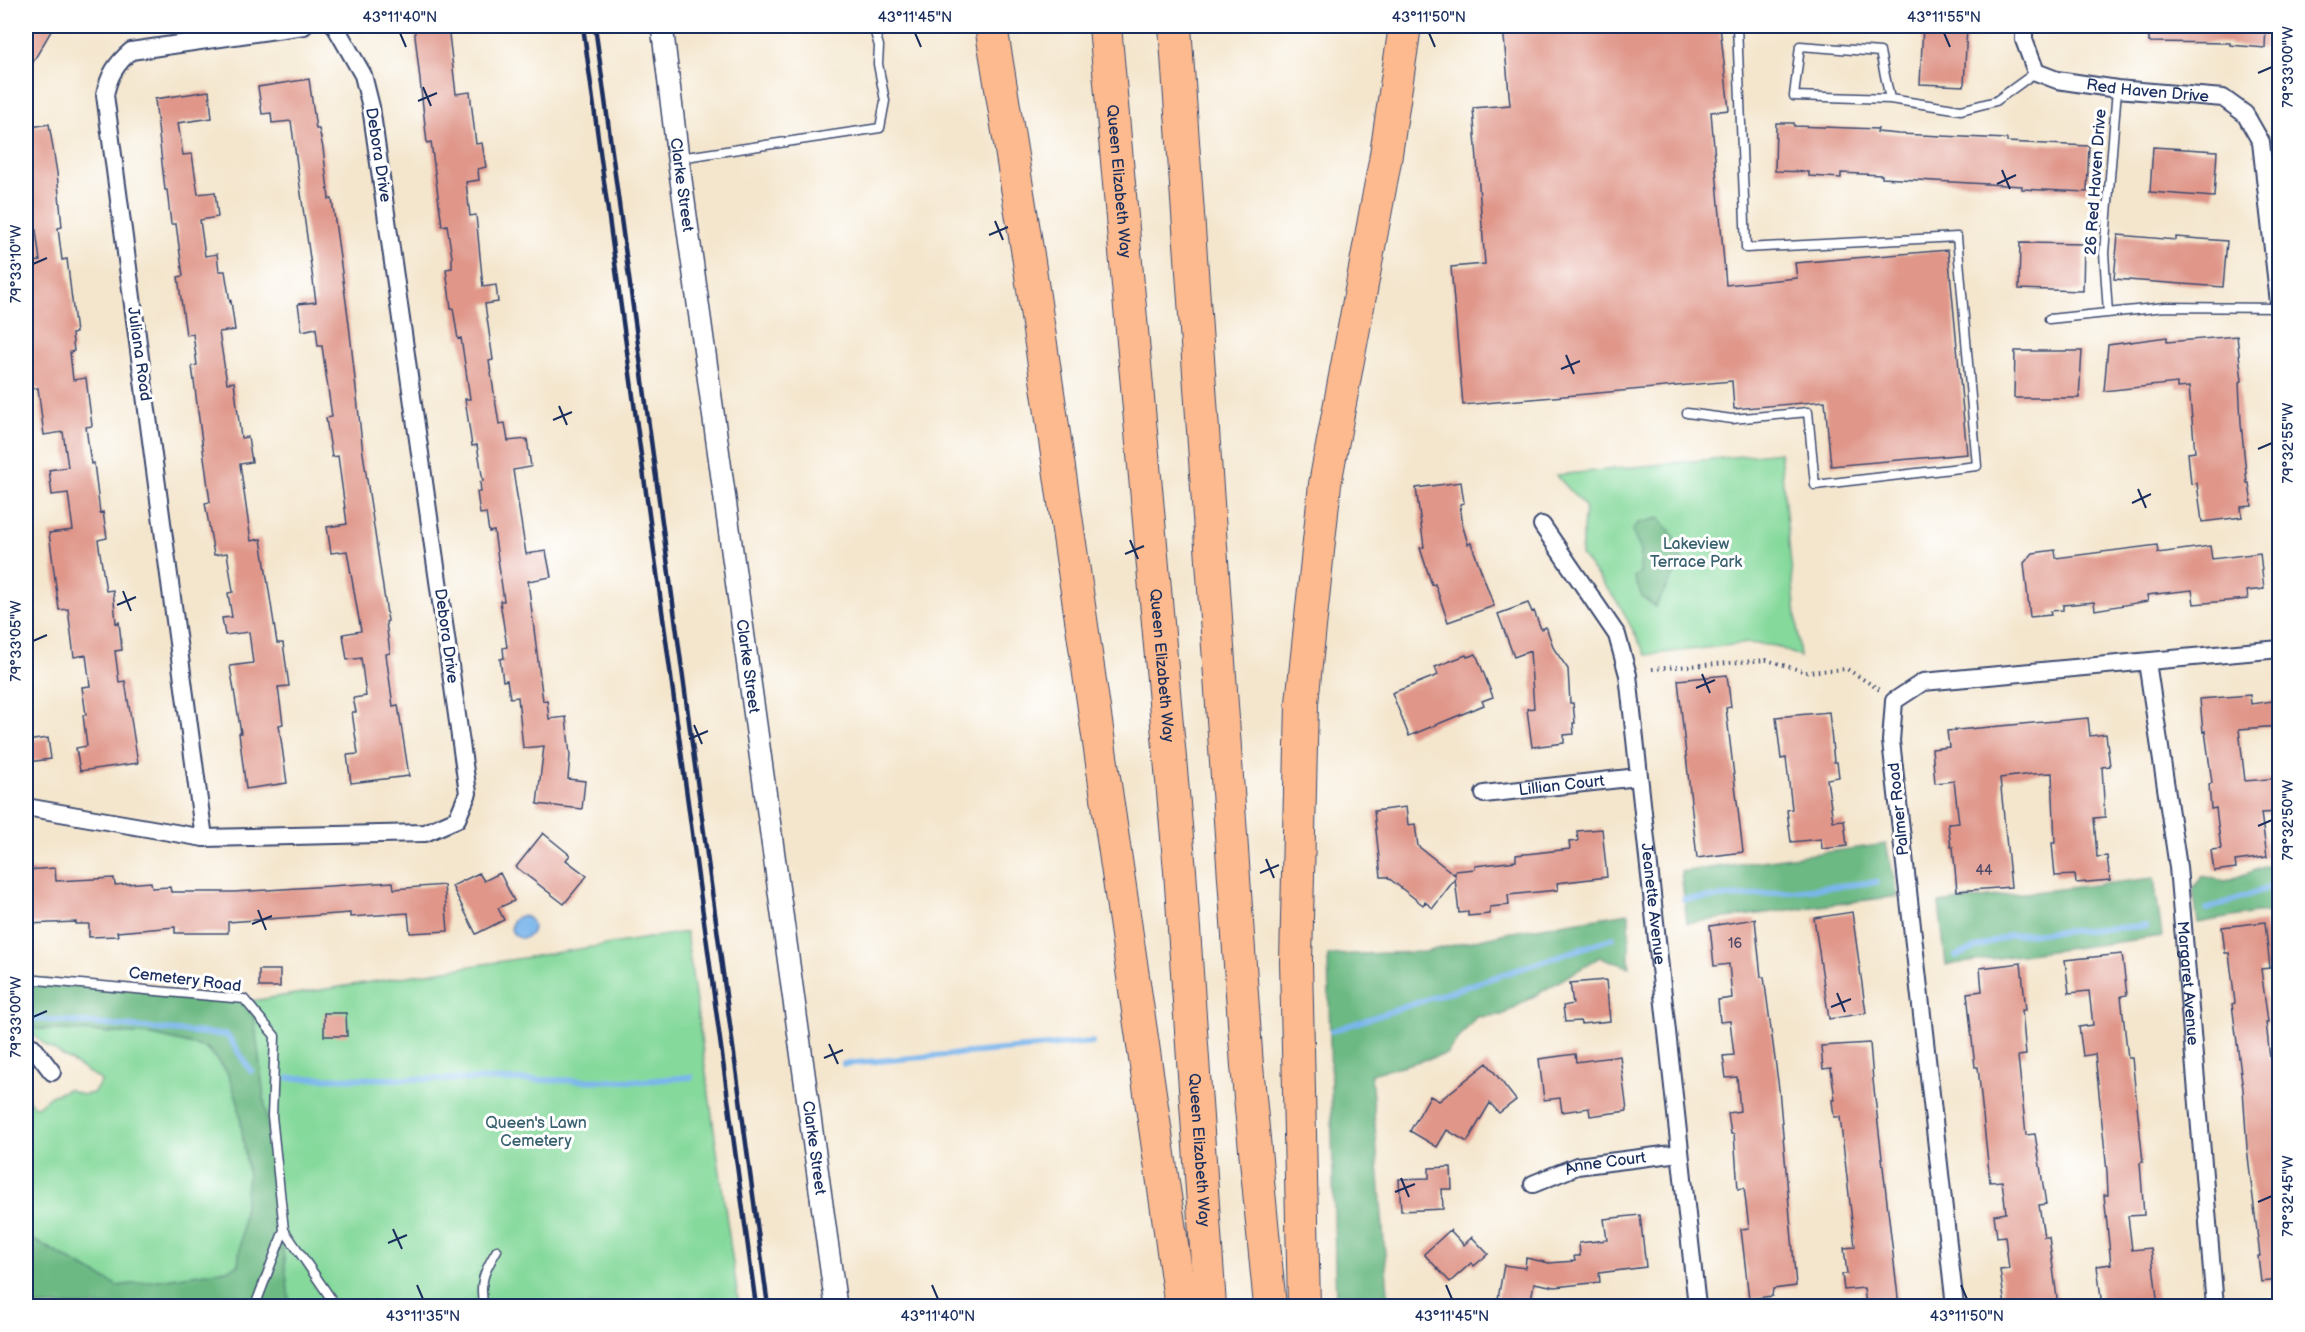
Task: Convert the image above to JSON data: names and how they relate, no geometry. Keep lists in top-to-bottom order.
{
  "streets": {
    "highway": ["Queen Elizabeth Way"],
    "street": [
      "Red Haven Drive",
      "Debora Drive",
      "Clarke Street",
      "Juliana Road",
      "Lillian Court",
      "Palmer Road",
      "Jeanette Avenue",
      "Margaret Avenue",
      "Anne Court"
    ],
    "lane": ["26 Red Haven Drive", "Cemetery Road"]
  },
  "crossings": [
    ["Red Haven Drive", "26 Red Haven Drive"],
    ["Debora Drive", "Juliana Road"],
    ["Lillian Court", "Jeanette Avenue"],
    ["Jeanette Avenue", "Anne Court"]
  ],
  "parks": ["Lakeview Terrace Park", "Queen's Lawn Cemetery"],
  "house_numbers": ["44", "16"],
  "coordinates": [
    "43°11'40\"N",
    "43°11'45\"N",
    "43°11'50\"N",
    "43°11'55\"N",
    "79°33'00\"W",
    "79°33'10\"W",
    "79°32'55\"W",
    "79°33'05\"W",
    "79°32'50\"W",
    "79°32'45\"W",
    "43°11'35\"N"
  ]
}
